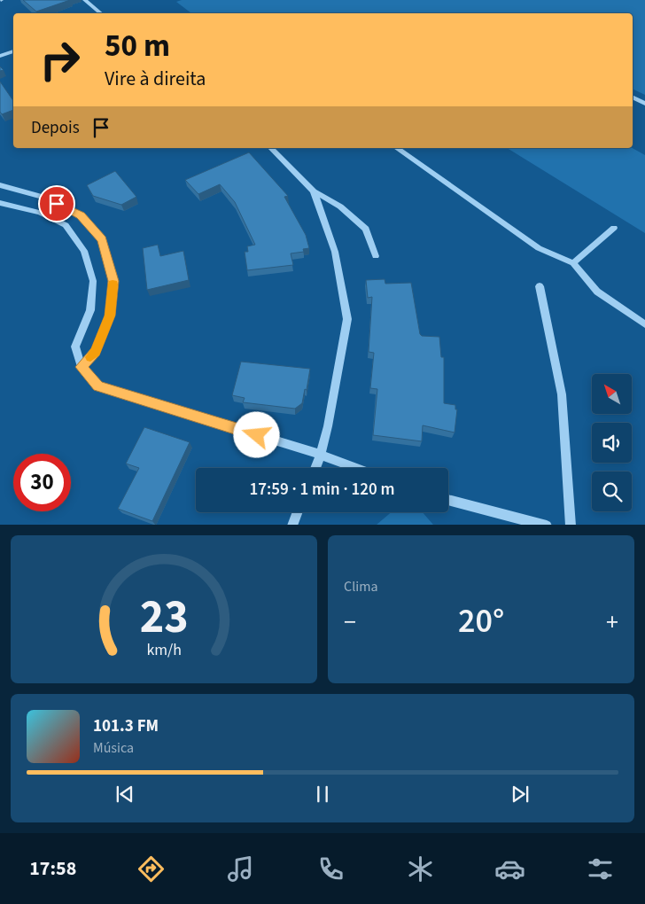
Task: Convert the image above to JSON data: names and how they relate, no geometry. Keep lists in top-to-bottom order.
{
  "north": "top left",
  "page": {
    "turn": ["50 m", "Vire à direita"],
    "then": "Depois",
    "limit": "30",
    "trip": "17:59 · 1 min · 120 m",
    "tile": "Clima",
    "heat": ["−", "20°", "+"],
    "song": ["101.3 FM", "Música"],
    "tabs": "17:58",
    "gauge": ["23", "km/h"]
  }
}
